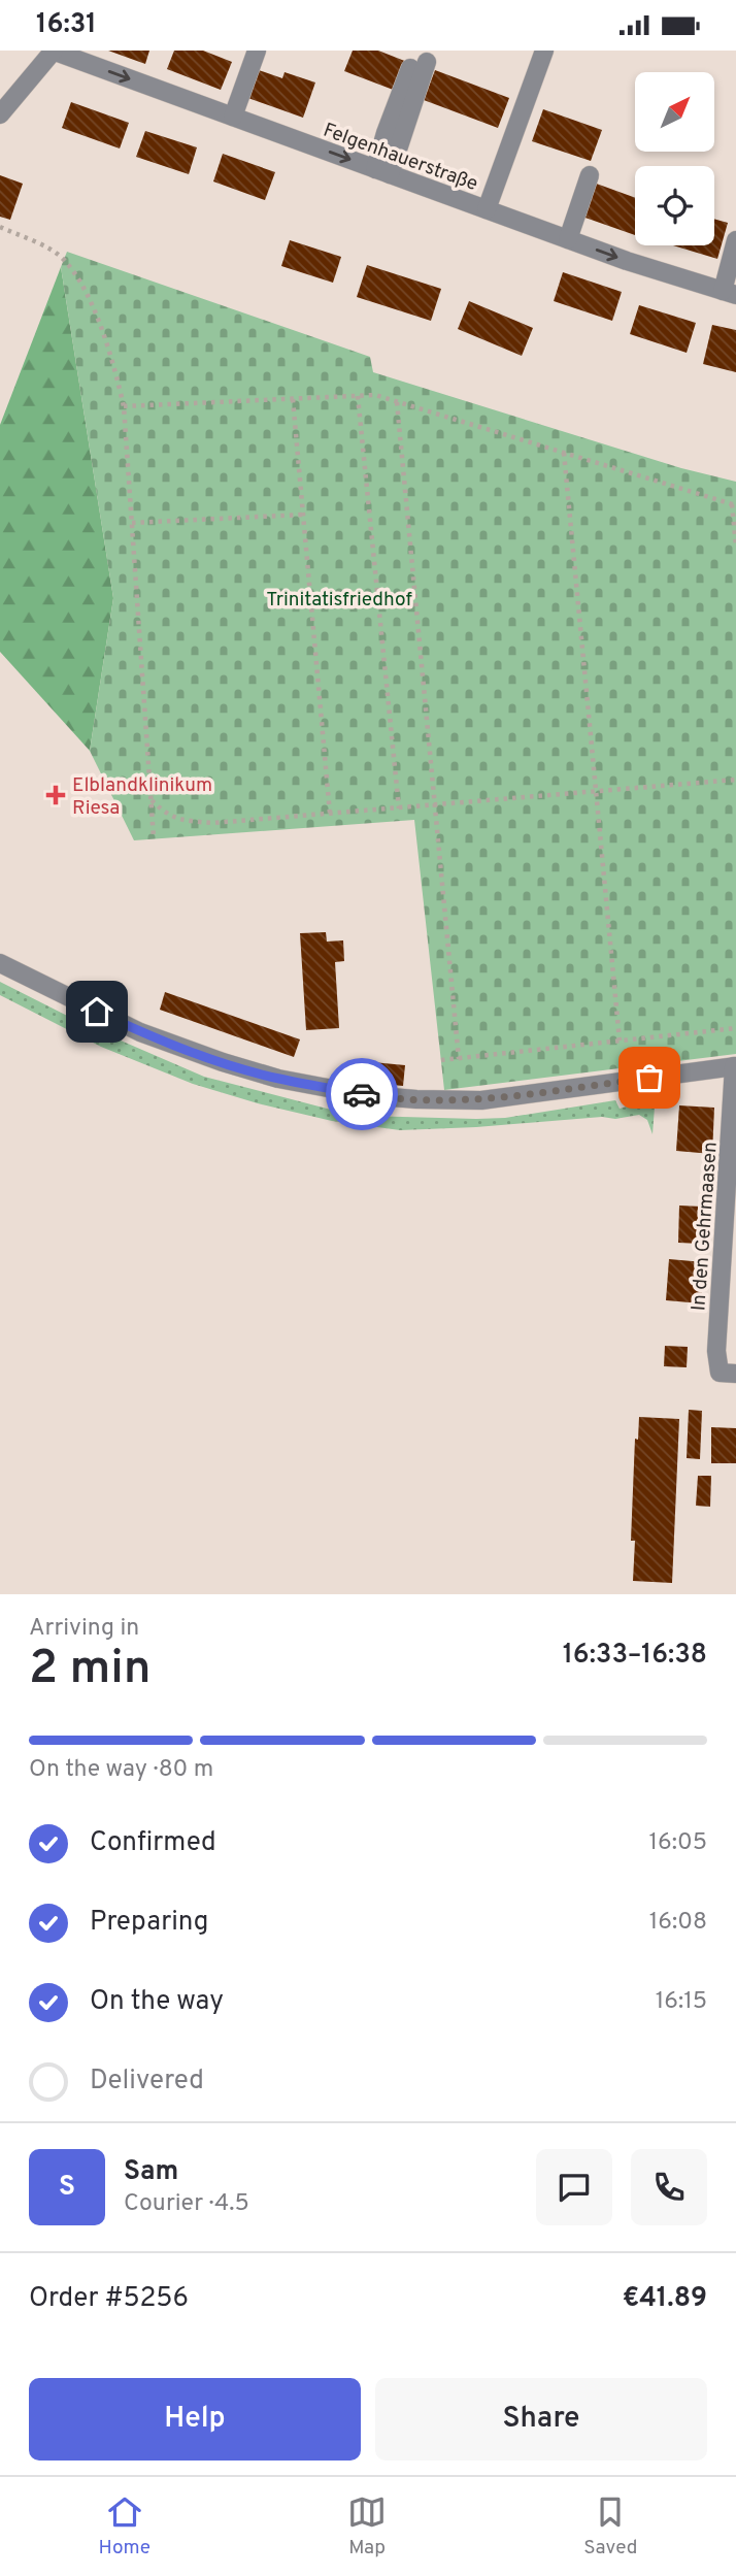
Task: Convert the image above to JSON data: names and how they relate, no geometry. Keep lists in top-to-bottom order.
{
  "streets": {
    "street": ["Felgenhauerstraße", "In den Gehrmaasen"]
  },
  "one_way": ["Felgenhauerstraße"],
  "parks": ["Trinitatisfriedhof"],
  "places": {
    "health": ["Elblandklinikum Riesa"]
  },
  "north": "top right",
  "page": {
    "status": "16:31",
    "heading": ["2 min", "Arriving in", "16:33–16:38"],
    "panel": [
      "Sam",
      "Courier · 4.5",
      "Order #5256",
      "€41.89"
    ],
    "bar": "On the way · 80 m",
    "list": [
      ["Confirmed", "16:05"],
      ["Preparing", "16:08"],
      ["On the way", "16:15"],
      "Delivered"
    ],
    "round": "S",
    "buttons": ["Help", "Share"],
    "tabs": ["Home", "Map", "Saved"]
  }
}
